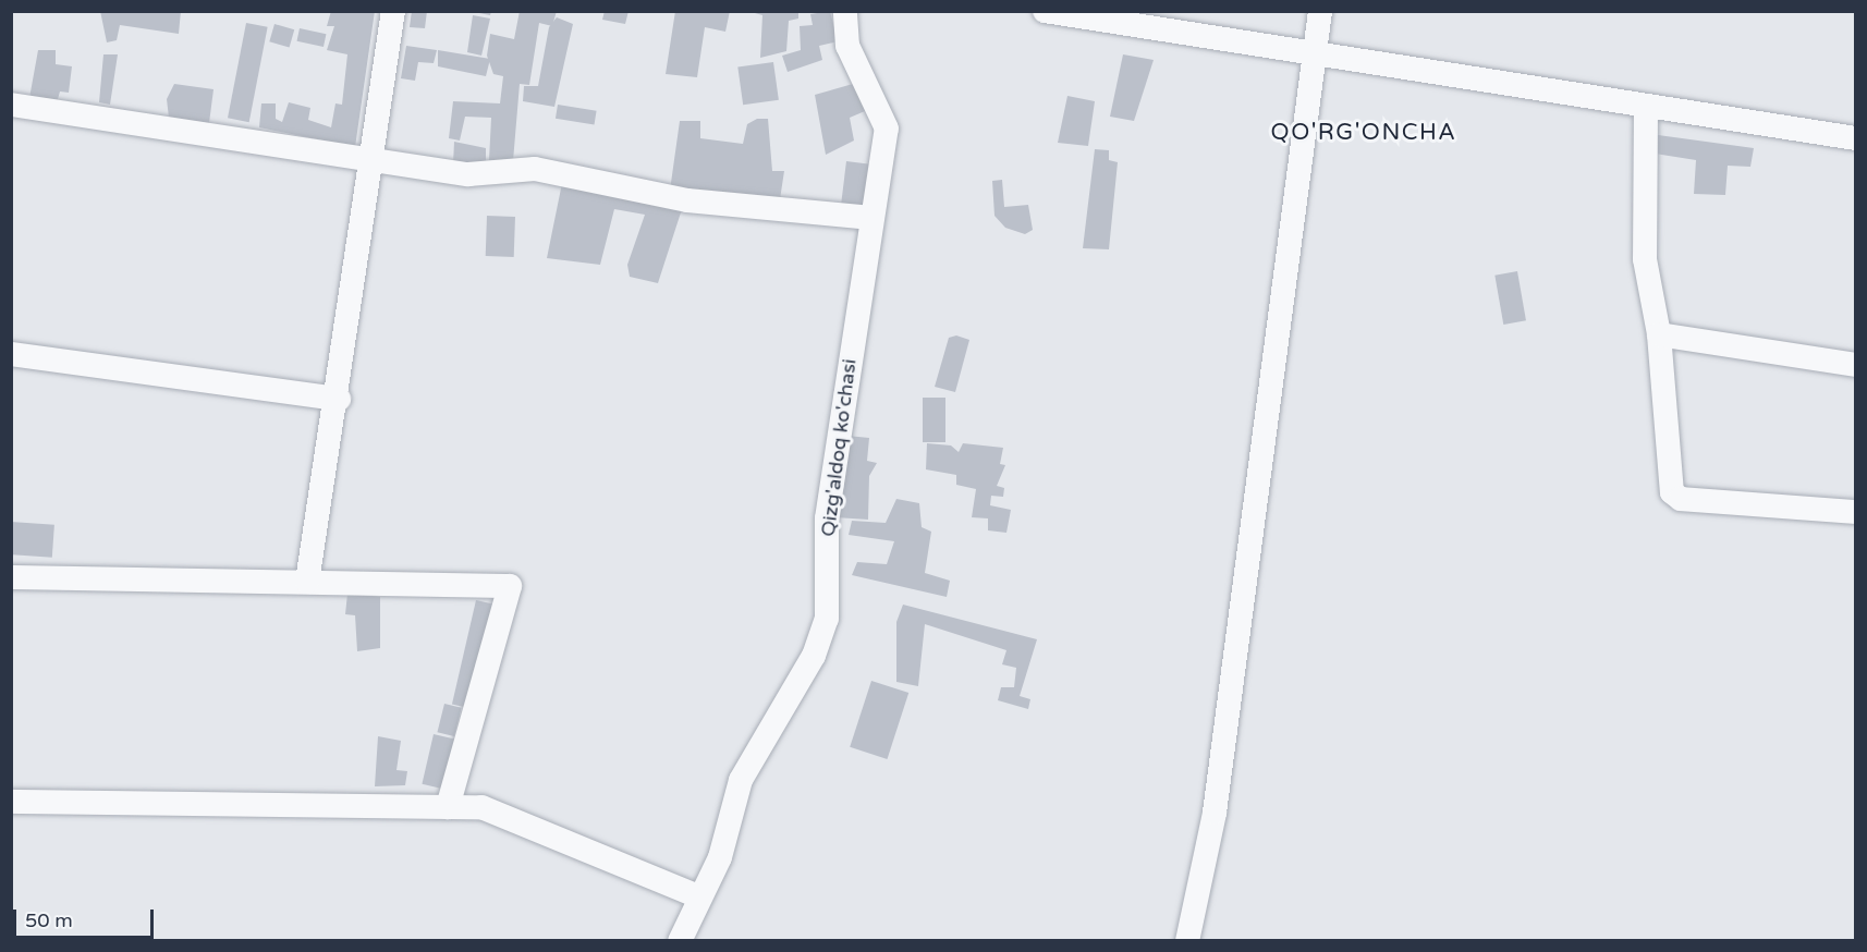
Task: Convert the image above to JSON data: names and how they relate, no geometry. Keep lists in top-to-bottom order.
{
  "streets": {
    "street": ["Qizg'aldoq ko'chasi"]
  },
  "districts": ["QO'RG'ONCHA"],
  "scale_bar": "50 m"
}
